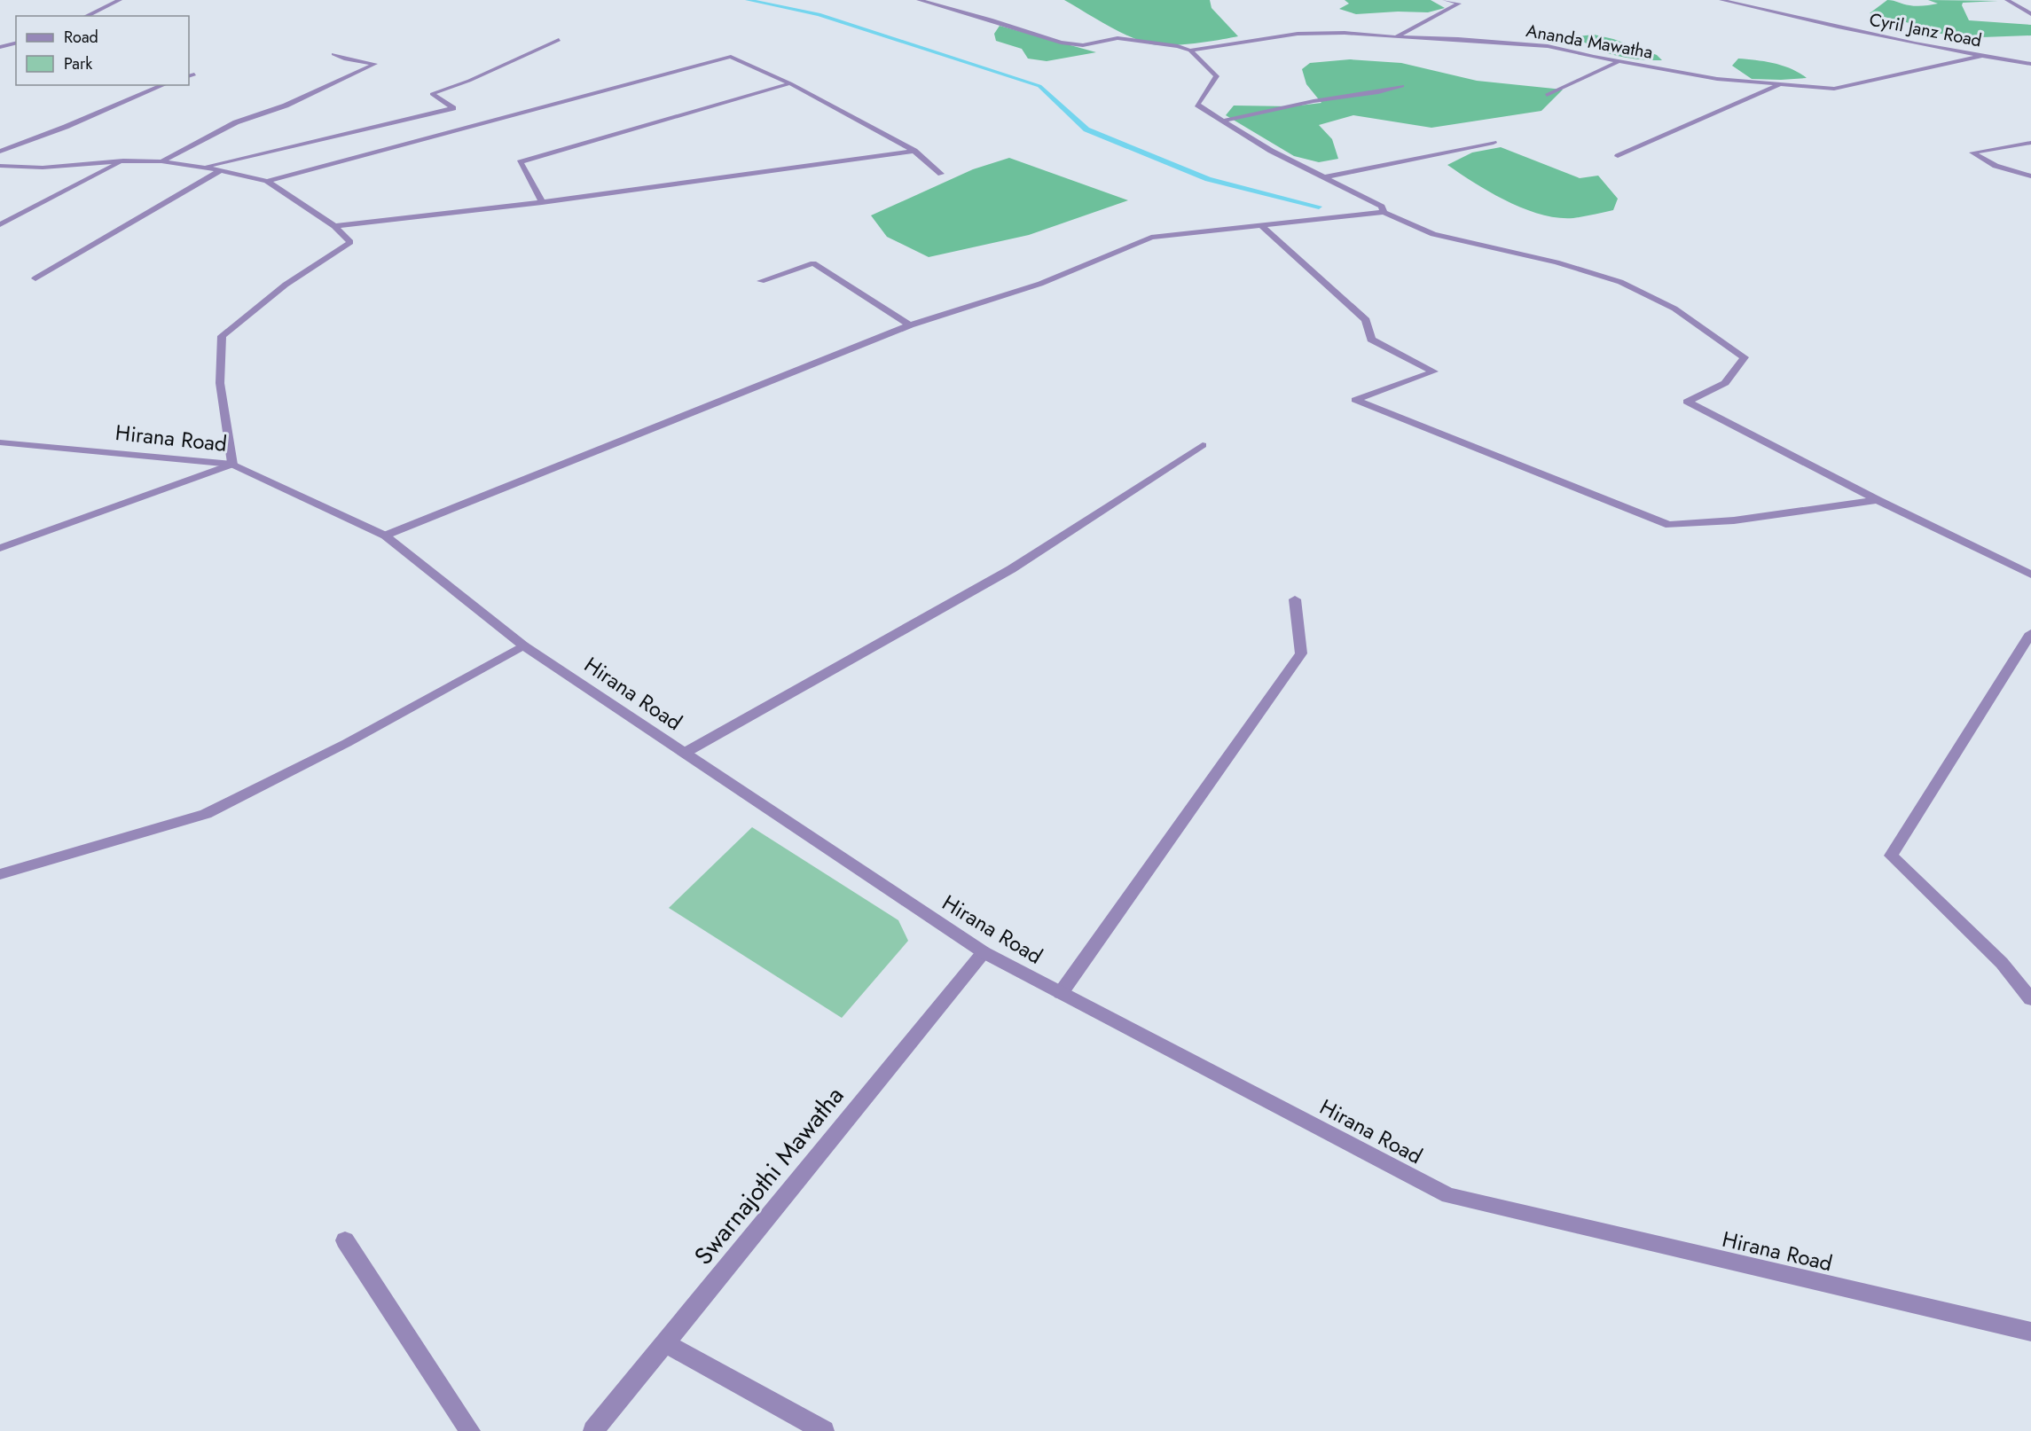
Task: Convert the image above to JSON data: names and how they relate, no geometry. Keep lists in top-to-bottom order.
{
  "streets": {
    "street": [
      "Cyril Janz Road",
      "Ananda Mawatha",
      "Hirana Road",
      "Swarnajothi Mawatha"
    ]
  },
  "crossings": [
    ["Cyril Janz Road", "Ananda Mawatha"],
    ["Hirana Road", "Swarnajothi Mawatha"]
  ],
  "legend": ["Road", "Park"]
}
